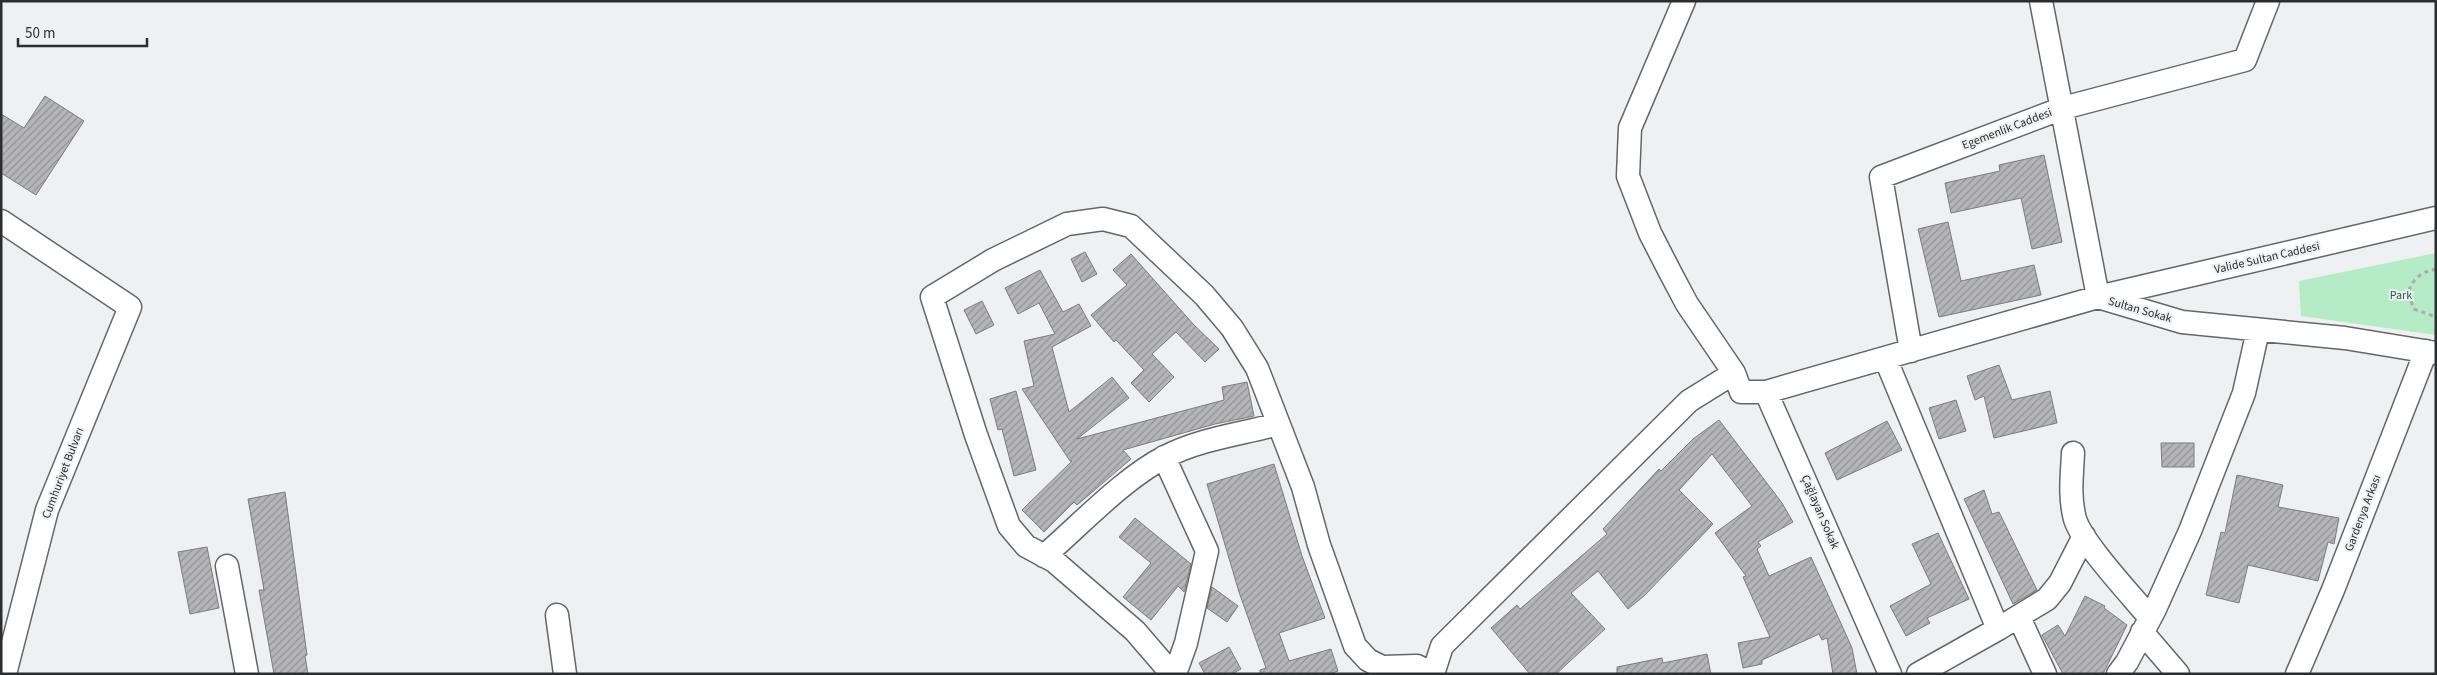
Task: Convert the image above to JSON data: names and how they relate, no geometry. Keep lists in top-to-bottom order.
{
  "streets": {
    "street": [
      "Egemenlik Caddesi",
      "Valide Sultan Caddesi",
      "Sultan Sokak",
      "Cumhuriyet Bulvarı",
      "Çağlayan Sokak",
      "Gardenya Arkası"
    ]
  },
  "crossings": [
    ["Egemenlik Caddesi", "Sultan Sokak"],
    ["Valide Sultan Caddesi", "Sultan Sokak"],
    ["Sultan Sokak", "Çağlayan Sokak"],
    ["Sultan Sokak", "Gardenya Arkası"]
  ],
  "parks": ["Park"],
  "scale_bar": "50 m"
}
